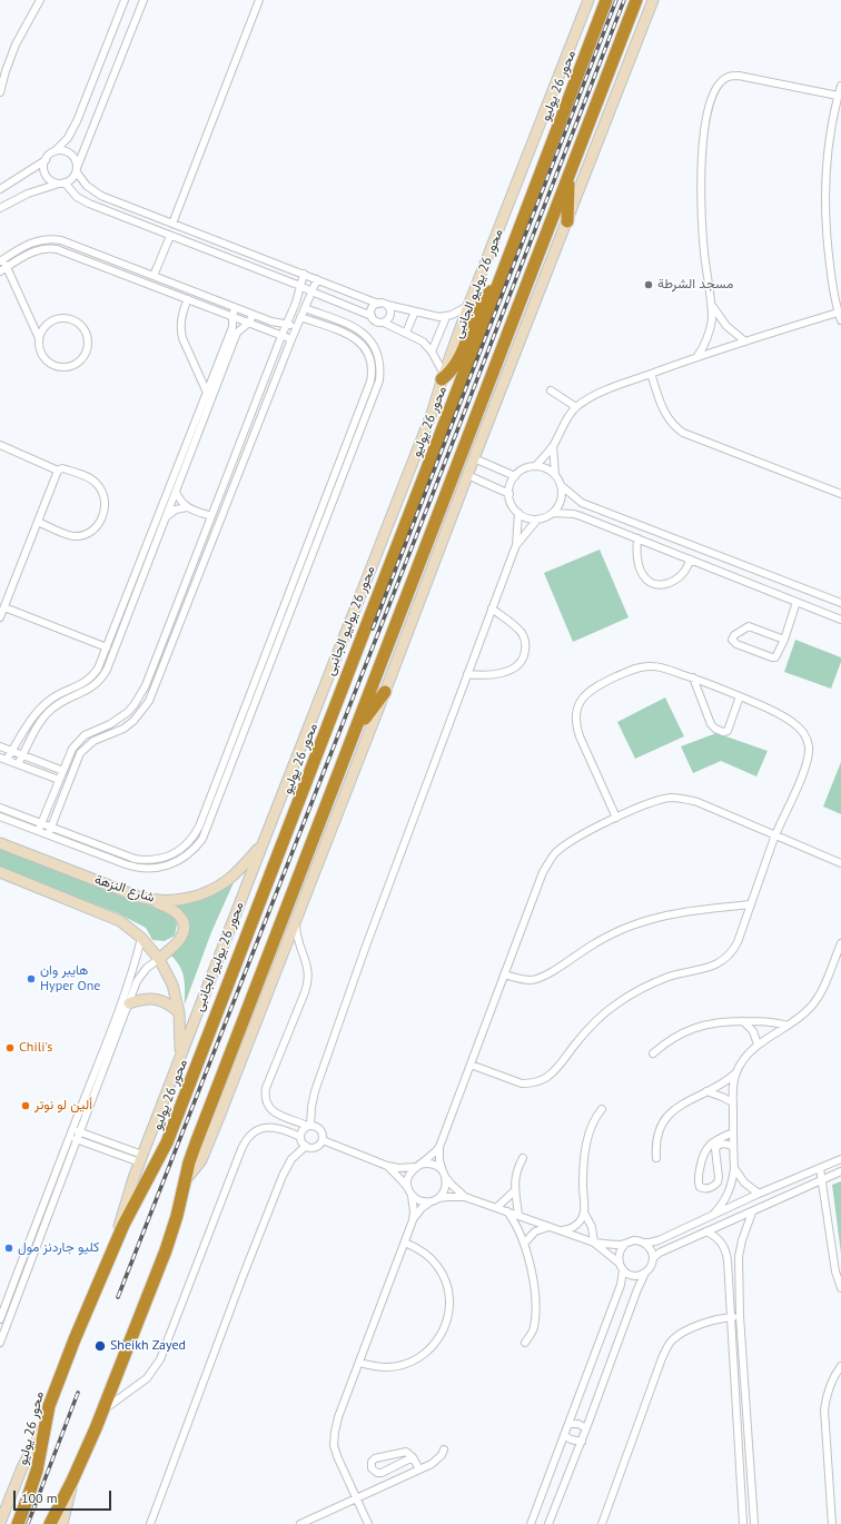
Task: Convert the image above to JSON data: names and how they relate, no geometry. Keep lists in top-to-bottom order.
{
  "streets": {
    "highway": ["محور 26 يوليو"],
    "main road": ["محور 26 يوليو الجانبى", "شارع النزهة"]
  },
  "crossings": [
    ["محور 26 يوليو", "محور 26 يوليو الجانبى"],
    ["محور 26 يوليو الجانبى", "شارع النزهة"]
  ],
  "places": [
    "مسجد الشرطة",
    "هايبر وان Hyper One",
    "Chili's",
    "ألين لو نوتر",
    "كليو جاردنز مول",
    "Sheikh Zayed"
  ],
  "scale_bar": "100 m"
}
